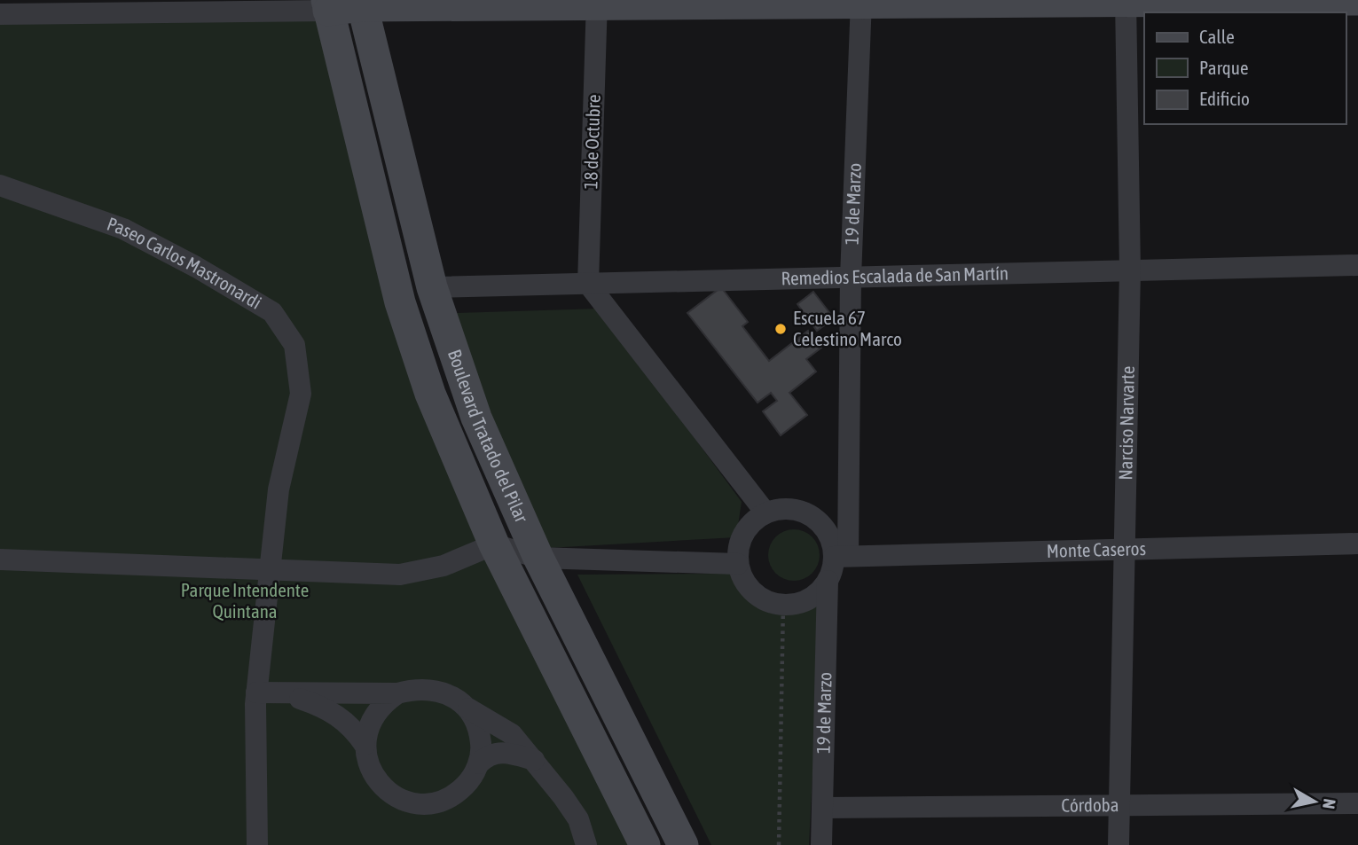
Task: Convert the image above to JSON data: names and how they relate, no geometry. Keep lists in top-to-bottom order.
{
  "streets": {
    "main road": ["Boulevard Tratado del Pilar"],
    "street": [
      "18 de Octubre",
      "19 de Marzo",
      "Paseo Carlos Mastronardi",
      "Remedios Escalada de San Martín",
      "Narciso Narvarte",
      "Monte Caseros",
      "Córdoba"
    ]
  },
  "crossings": [
    ["18 de Octubre", "Remedios Escalada de San Martín"],
    ["19 de Marzo", "Remedios Escalada de San Martín"],
    ["19 de Marzo", "Monte Caseros"],
    ["19 de Marzo", "Córdoba"],
    ["Remedios Escalada de San Martín", "Narciso Narvarte"],
    ["Remedios Escalada de San Martín", "Boulevard Tratado del Pilar"],
    ["Narciso Narvarte", "Monte Caseros"],
    ["Narciso Narvarte", "Córdoba"]
  ],
  "parks": ["Parque Intendente Quintana"],
  "places": ["Escuela 67 Celestino Marco"],
  "legend": ["Calle", "Parque", "Edificio"],
  "north": "right"
}
